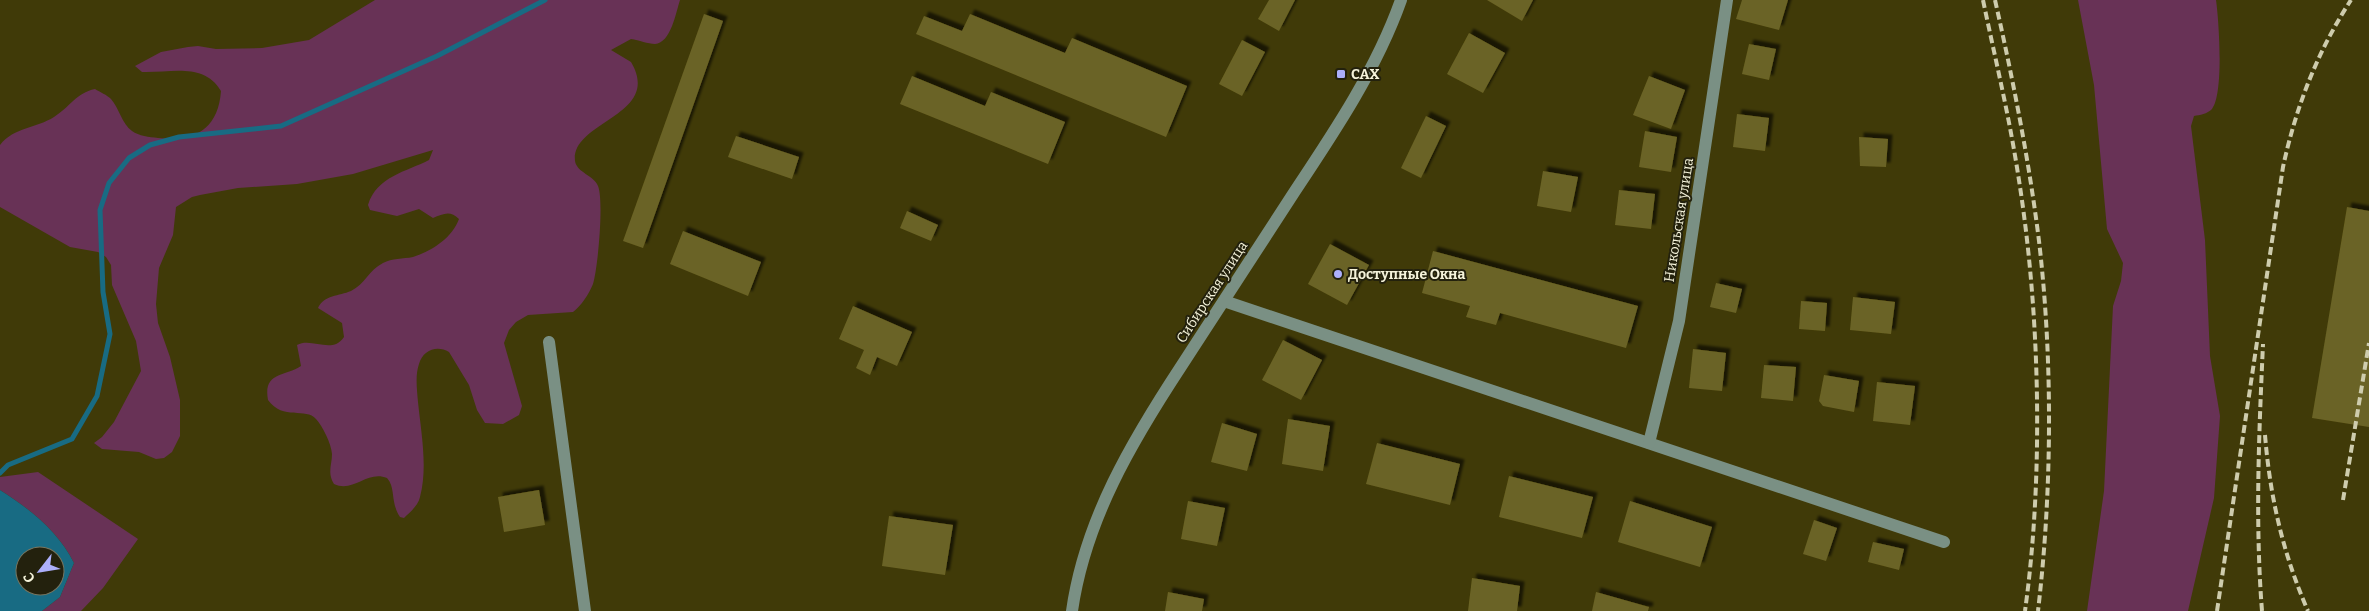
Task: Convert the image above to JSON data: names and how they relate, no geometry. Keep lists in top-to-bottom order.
{
  "streets": {
    "street": ["Никольская улица", "Сибирская улица"]
  },
  "places": {
    "transit": ["САХ"],
    "other": ["Доступные Окна"]
  },
  "north": "bottom left"
}
